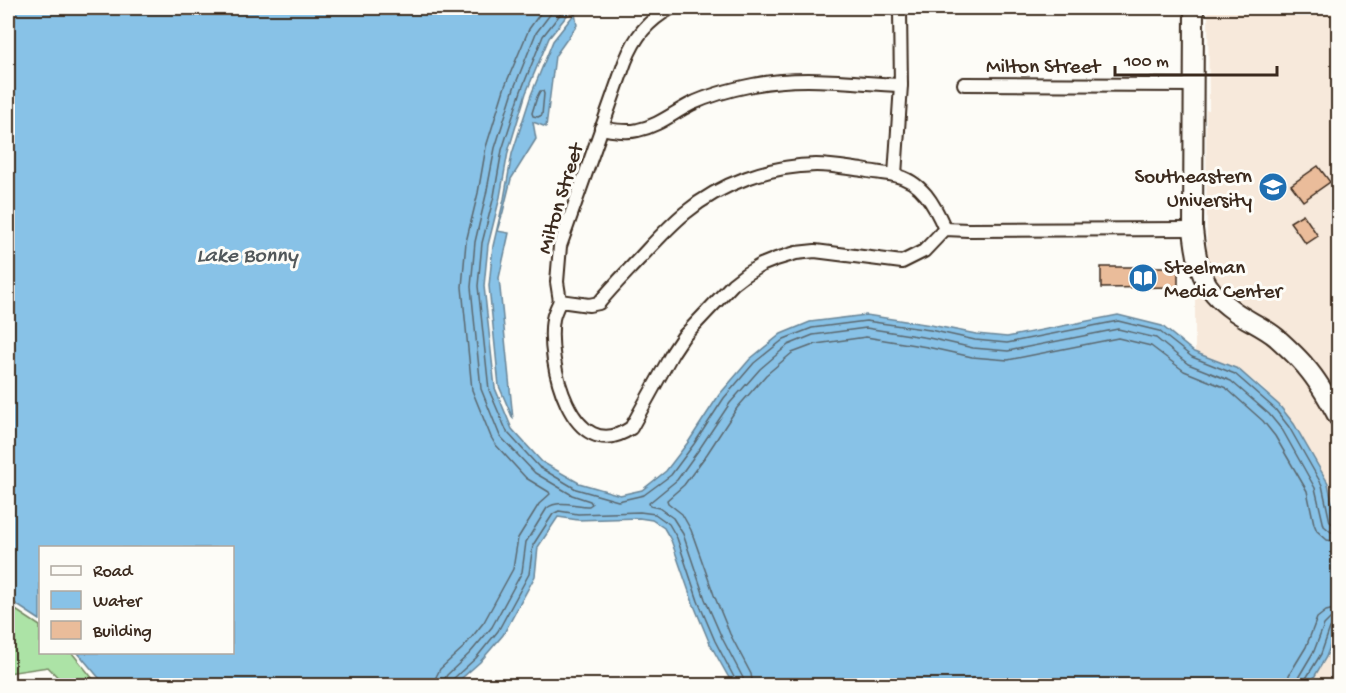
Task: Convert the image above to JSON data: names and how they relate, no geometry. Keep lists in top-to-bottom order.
{
  "streets": {
    "street": ["Milton Street"]
  },
  "water": ["Lake Bonny"],
  "places": {
    "school or university": ["Southeastern University"],
    "library": ["Steelman Media Center"]
  },
  "legend": ["Road", "Water", "Building"],
  "scale_bar": "100 m"
}
